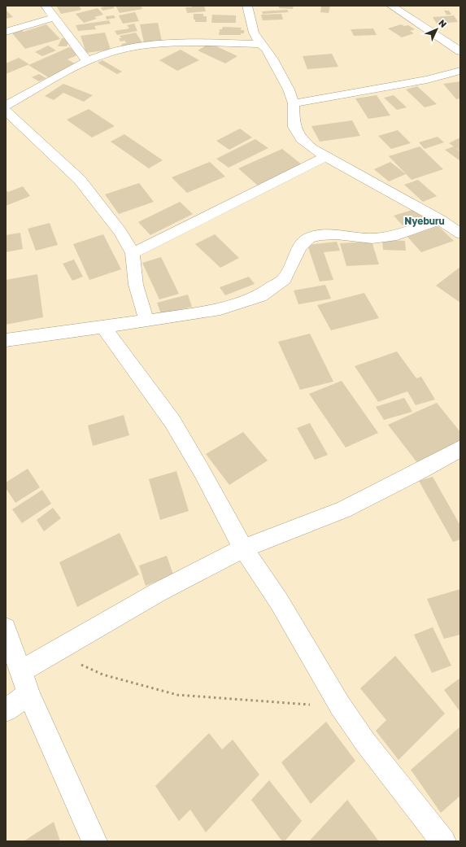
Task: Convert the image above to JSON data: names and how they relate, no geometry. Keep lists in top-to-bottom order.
{
  "districts": ["Nyeburu"],
  "north": "top right"
}
